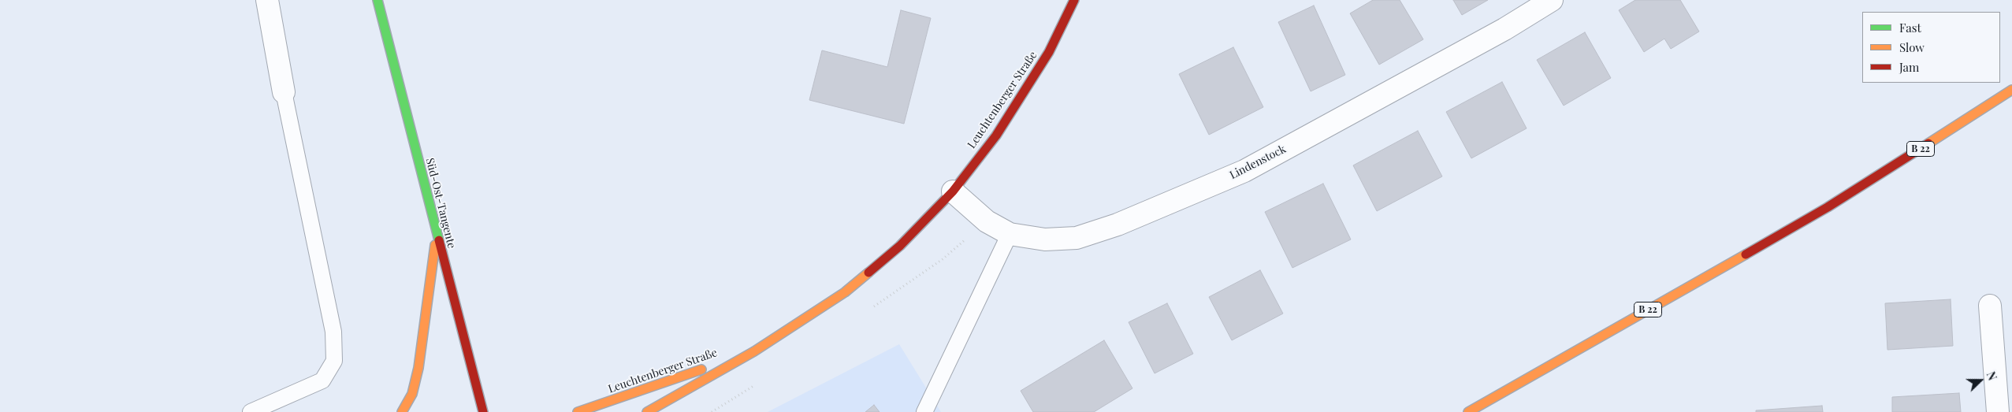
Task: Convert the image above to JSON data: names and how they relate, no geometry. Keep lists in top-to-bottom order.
{
  "streets": {
    "main road": ["Leuchtenberger Straße", "B 22", "Süd-Ost-Tangente"],
    "street": ["Lindenstock"]
  },
  "crossings": [
    ["Leuchtenberger Straße", "Lindenstock"]
  ],
  "legend": ["Fast", "Slow", "Jam"],
  "north": "right"
}
